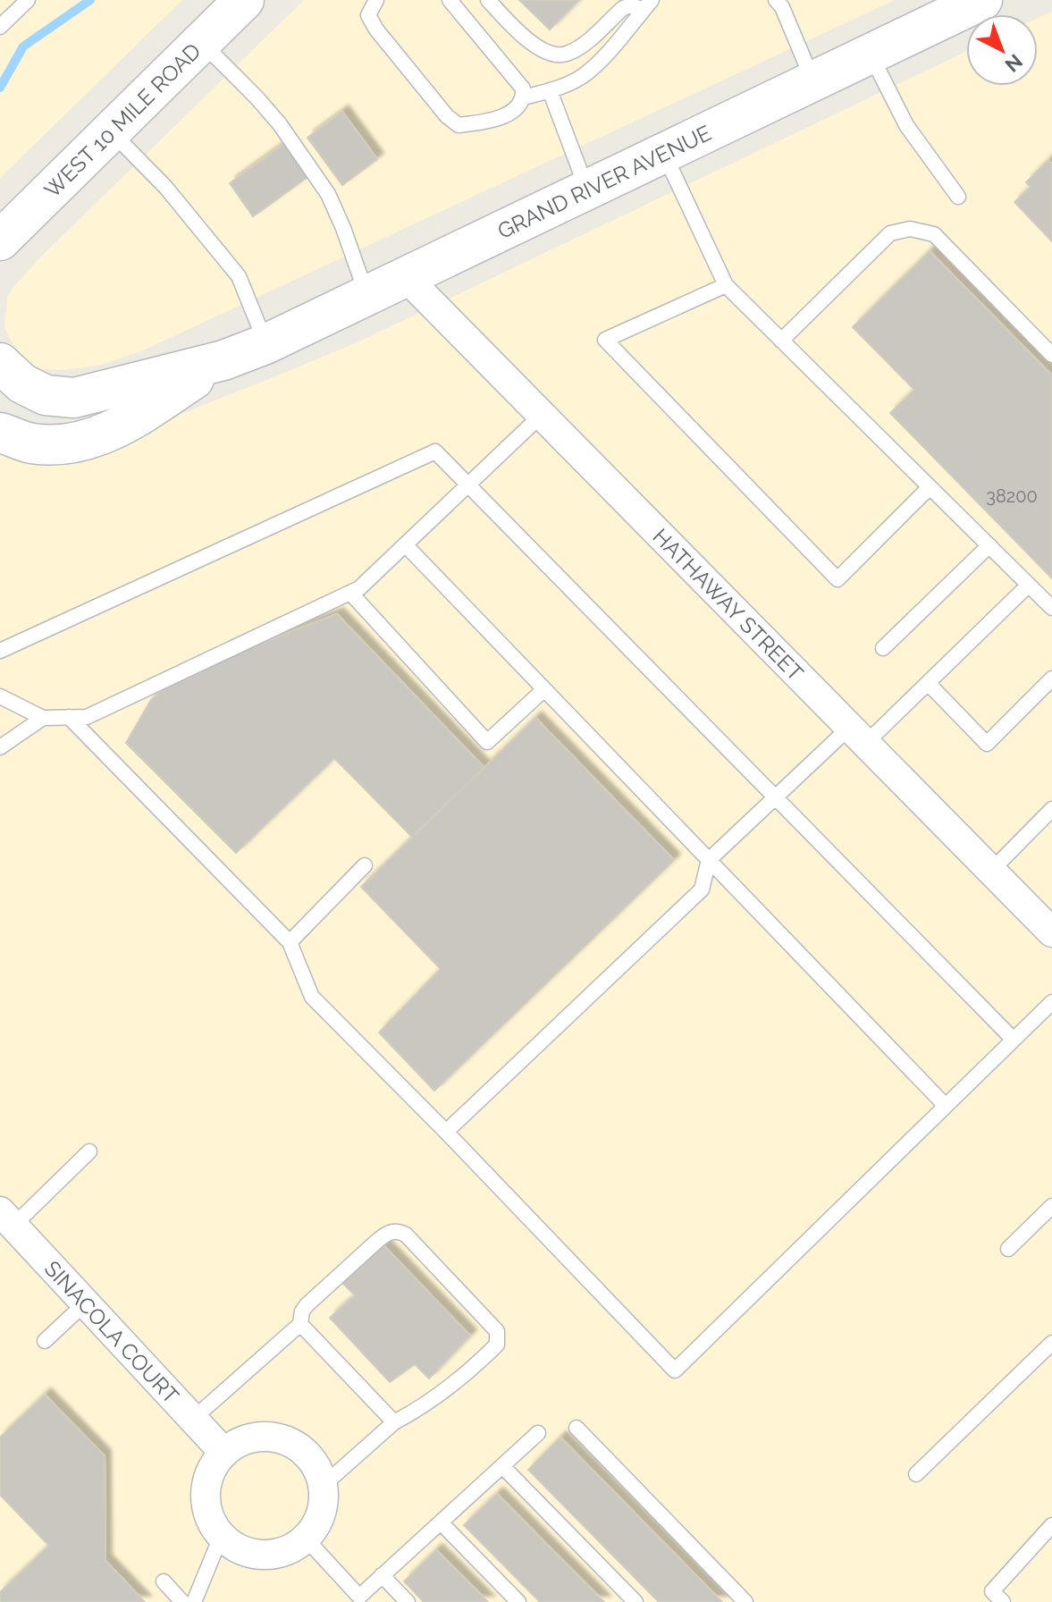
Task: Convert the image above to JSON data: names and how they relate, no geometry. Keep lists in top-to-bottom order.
{
  "streets": {
    "main road": ["WEST 10 MILE ROAD", "GRAND RIVER AVENUE"],
    "street": ["HATHAWAY STREET", "SINACOLA COURT"]
  },
  "crossings": [
    ["GRAND RIVER AVENUE", "HATHAWAY STREET"]
  ],
  "house_numbers": ["38200"],
  "north": "bottom right"
}
